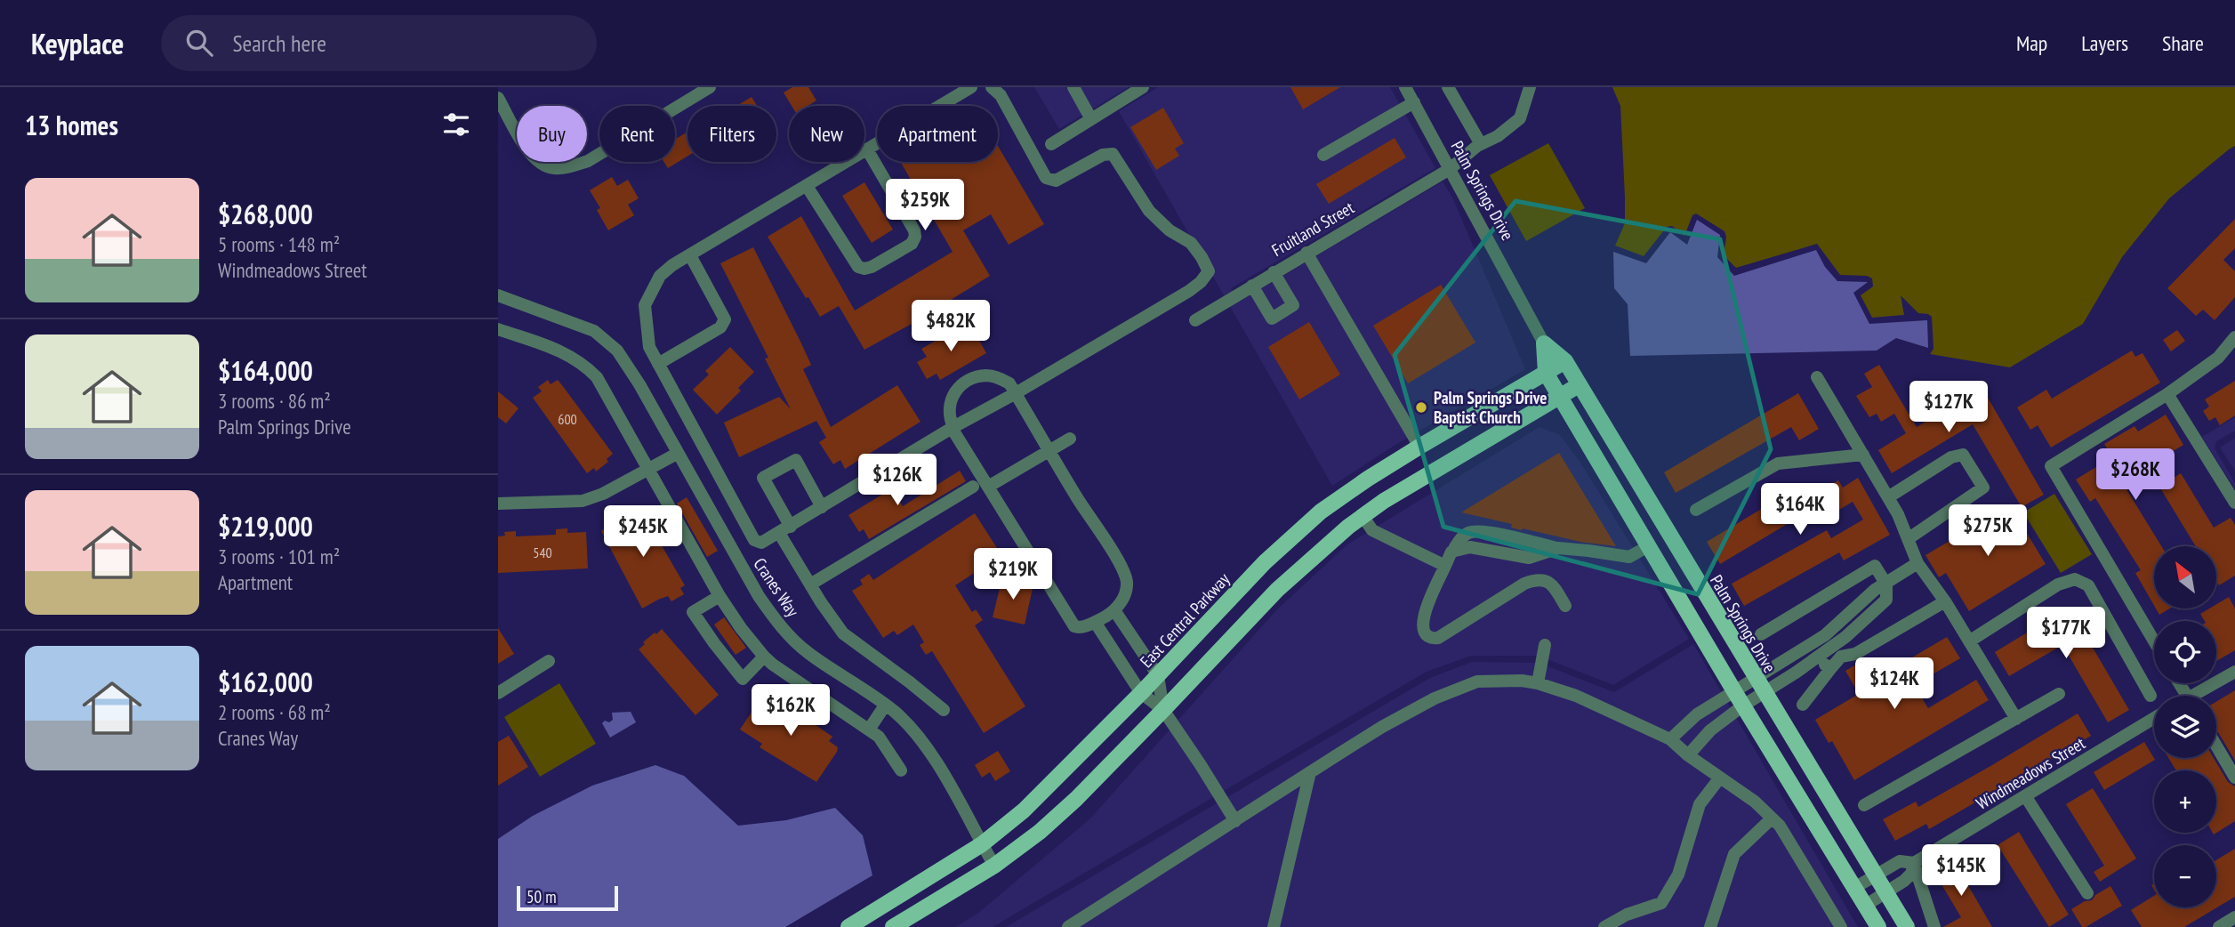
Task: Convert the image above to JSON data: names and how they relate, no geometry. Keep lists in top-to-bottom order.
{
  "streets": {
    "main road": ["Palm Springs Drive", "East Central Parkway"],
    "street": ["Fruitland Street", "Cranes Way", "Windmeadows Street"]
  },
  "crossings": [
    ["Palm Springs Drive", "Fruitland Street"],
    ["Palm Springs Drive", "East Central Parkway"],
    ["Palm Springs Drive", "Windmeadows Street"],
    ["Cranes Way", "East Central Parkway"]
  ],
  "places": ["Palm Springs Drive Baptist Church"],
  "house_numbers": ["600", "540"],
  "scale_bar": "50 m",
  "north": "top left",
  "page": {
    "header": "Keyplace",
    "search": "Search here",
    "nav": ["Map", "Layers", "Share"],
    "heading": "13 homes",
    "chip": [
      "Buy",
      "Rent",
      "Filters",
      "New",
      "Apartment"
    ],
    "list": [
      {
        "name": "$268,000",
        "note": "5 rooms · 148 m² · Windmeadows Street"
      },
      {
        "name": "$164,000",
        "note": "3 rooms · 86 m² · Palm Springs Drive"
      },
      {
        "name": "$219,000",
        "note": "3 rooms · 101 m² · Apartment"
      },
      {
        "name": "$162,000",
        "note": "2 rooms · 68 m² · Cranes Way"
      }
    ],
    "price": [
      "$259K",
      "$482K",
      "$127K",
      "$268K",
      "$126K",
      "$164K",
      "$275K",
      "$245K",
      "$219K",
      "$177K",
      "$124K",
      "$162K",
      "$145K"
    ],
    "map_buttons": ["+", "−"],
    "scale": "50 m"
  }
}
